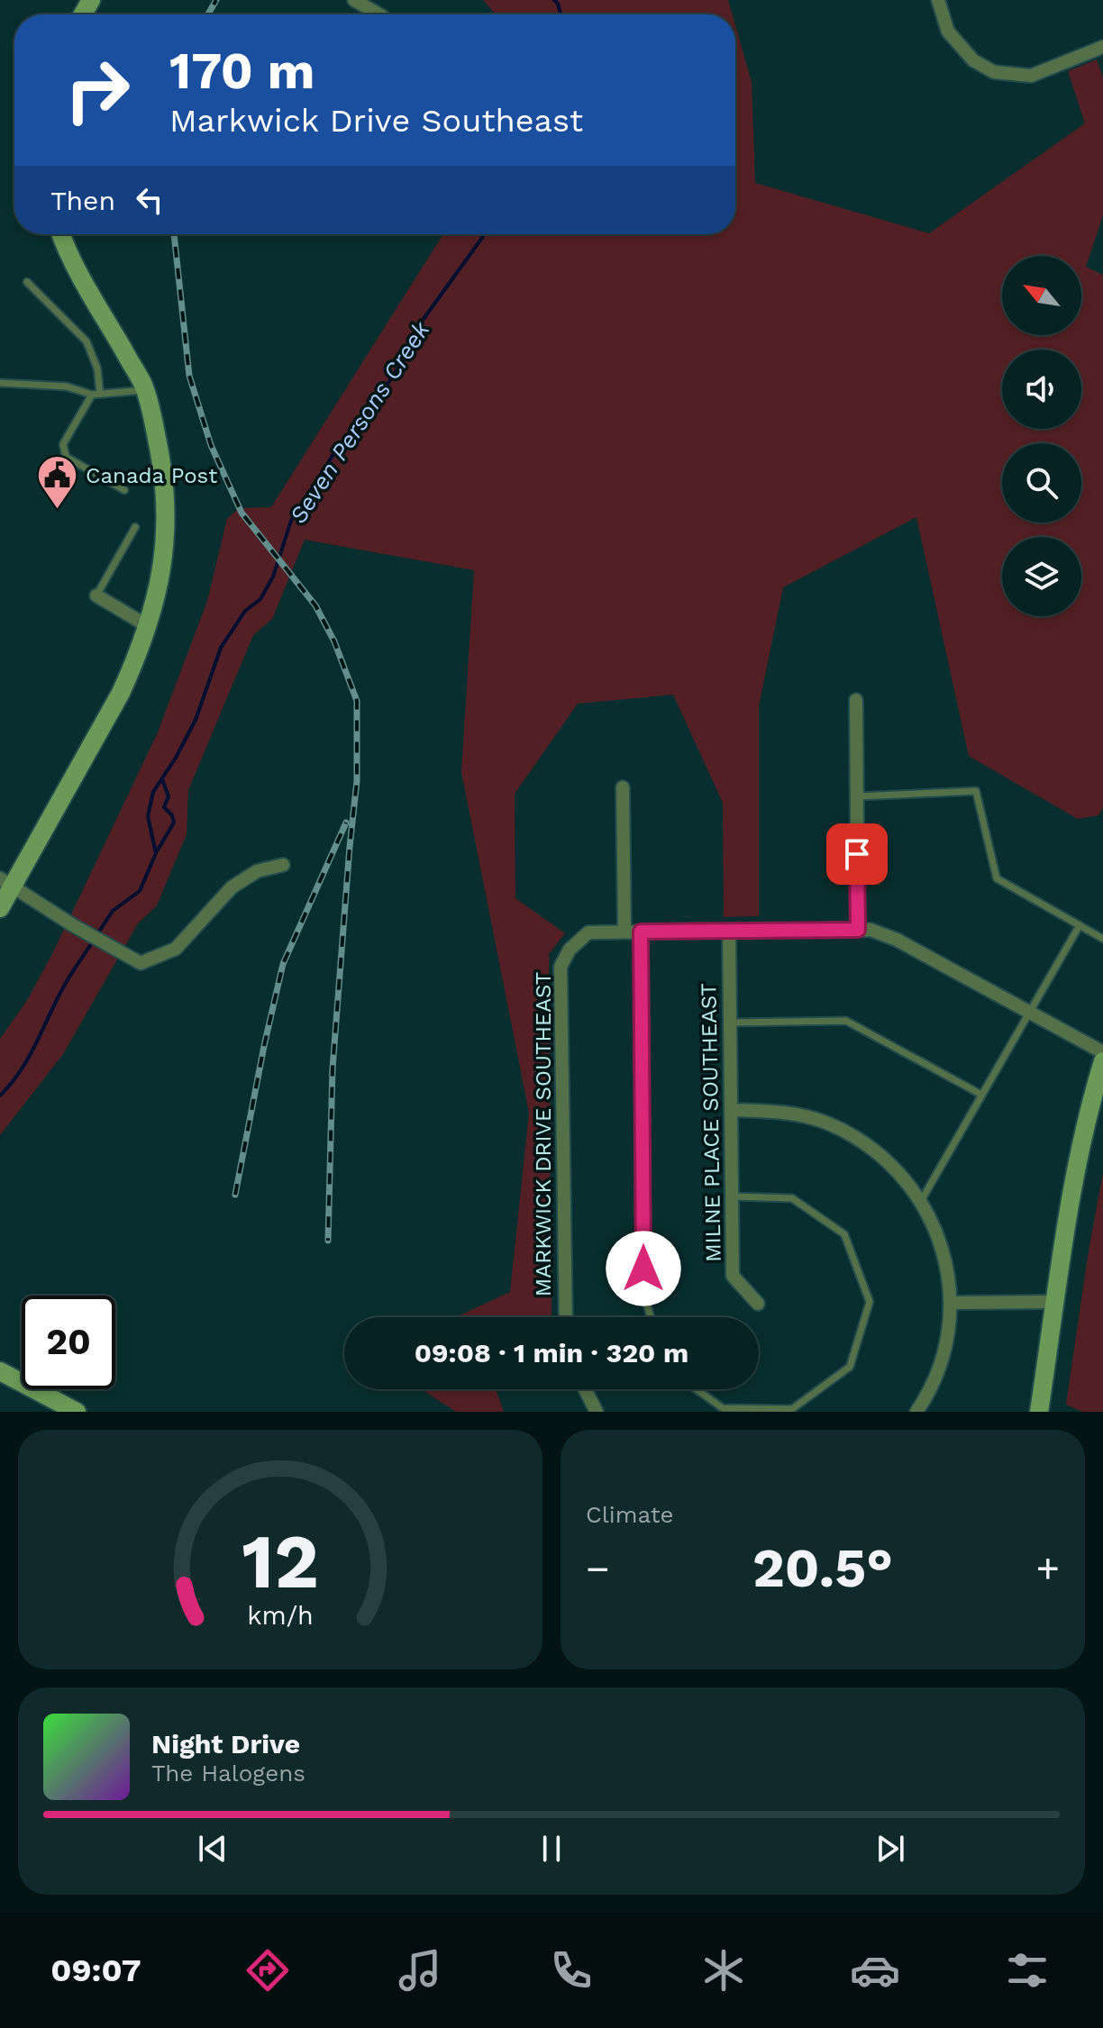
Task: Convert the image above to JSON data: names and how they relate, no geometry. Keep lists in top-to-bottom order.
{
  "streets": {
    "street": ["MILNE PLACE SOUTHEAST", "MARKWICK DRIVE SOUTHEAST"]
  },
  "crossings": [
    ["MILNE PLACE SOUTHEAST", "MARKWICK DRIVE SOUTHEAST"]
  ],
  "water": ["Seven Persons Creek"],
  "places": {
    "public building": ["Canada Post"]
  },
  "north": "top left",
  "page": {
    "turn": ["170 m", "Markwick Drive Southeast"],
    "then": "Then",
    "limit": "20",
    "trip": "09:08 · 1 min · 320 m",
    "tile": "Climate",
    "heat": ["−", "20.5°", "+"],
    "song": ["Night Drive", "The Halogens"],
    "tabs": "09:07",
    "gauge": ["12", "km/h"]
  }
}
